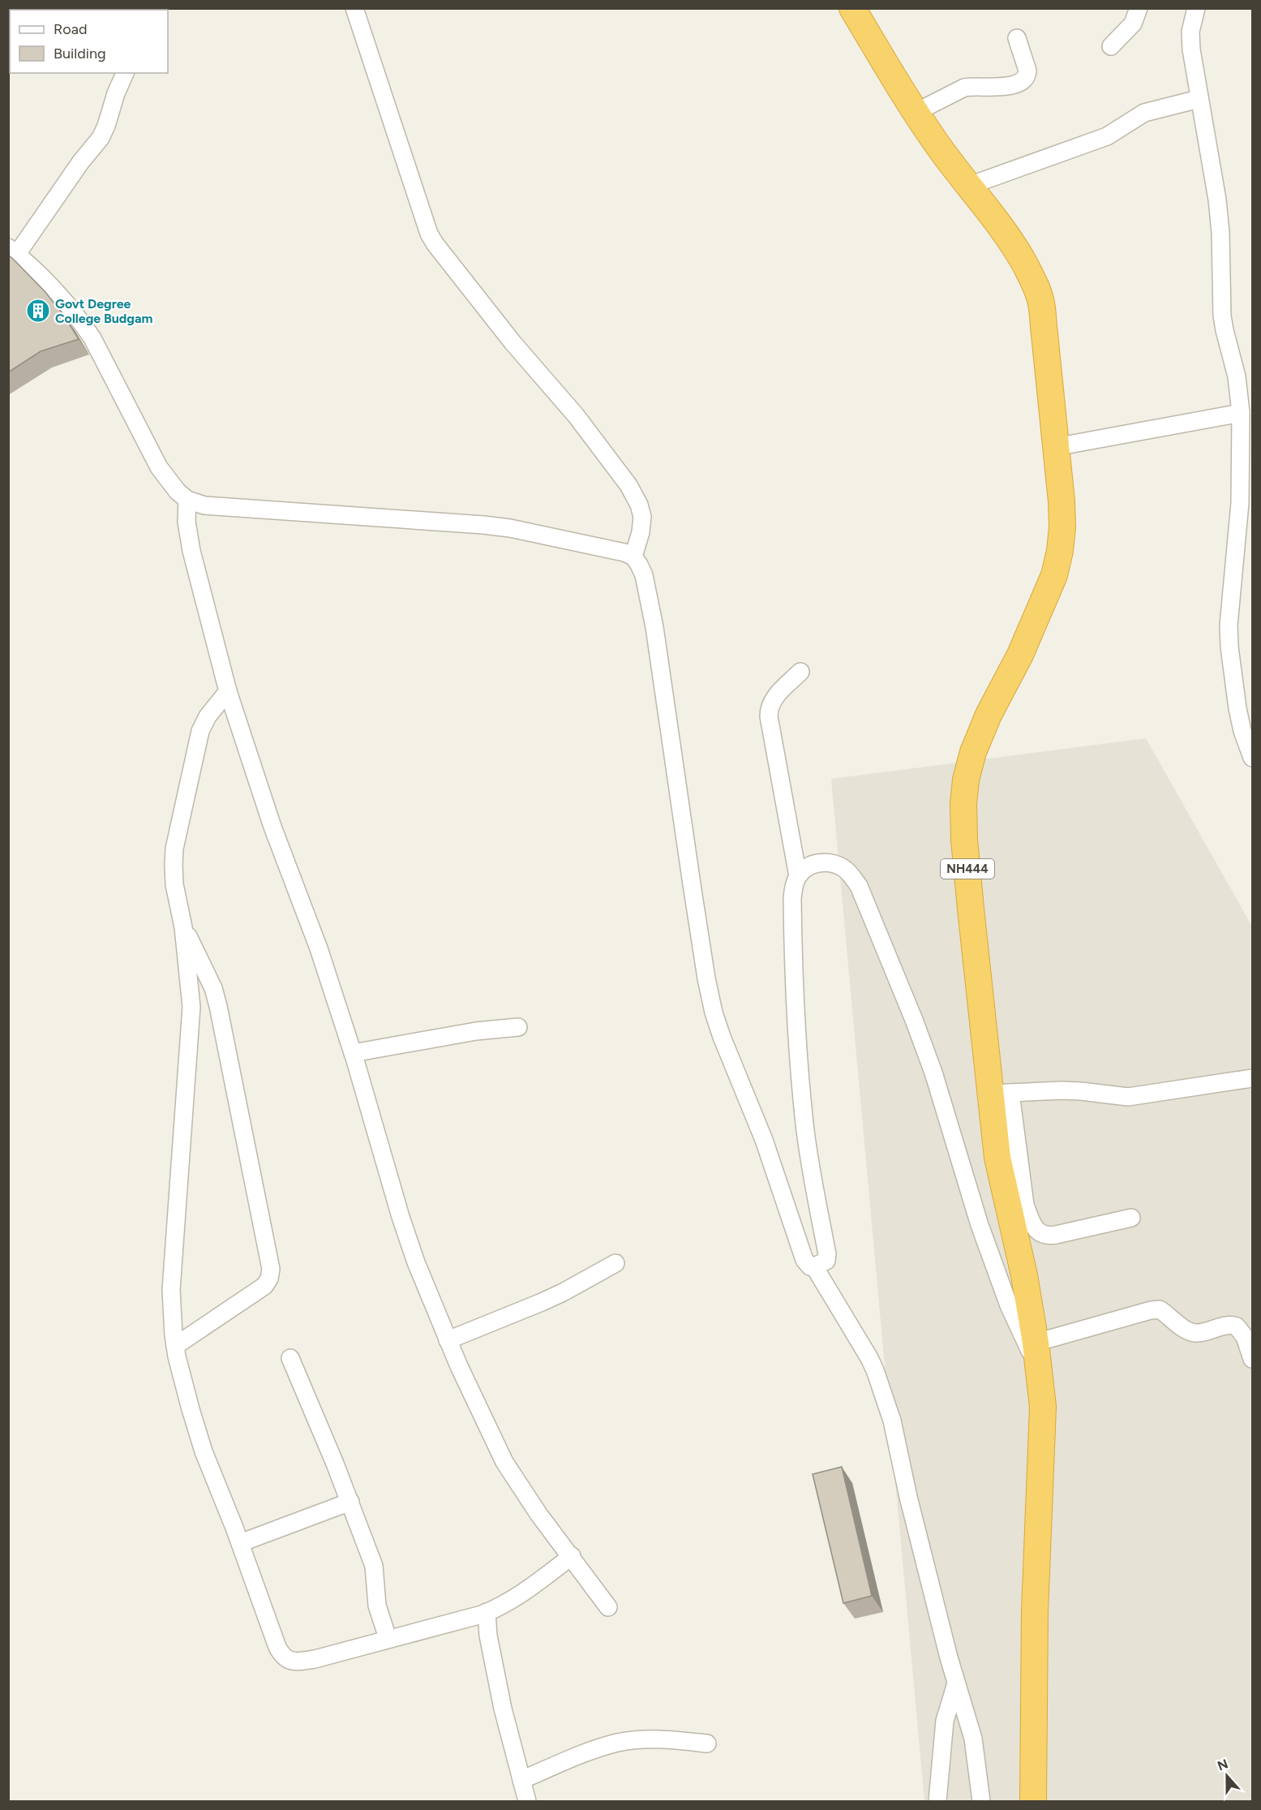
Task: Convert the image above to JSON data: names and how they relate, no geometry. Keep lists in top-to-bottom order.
{
  "streets": {
    "highway": ["NH444"]
  },
  "places": {
    "building": ["Govt Degree College Budgam"]
  },
  "legend": ["Road", "Building"],
  "north": "top"
}
